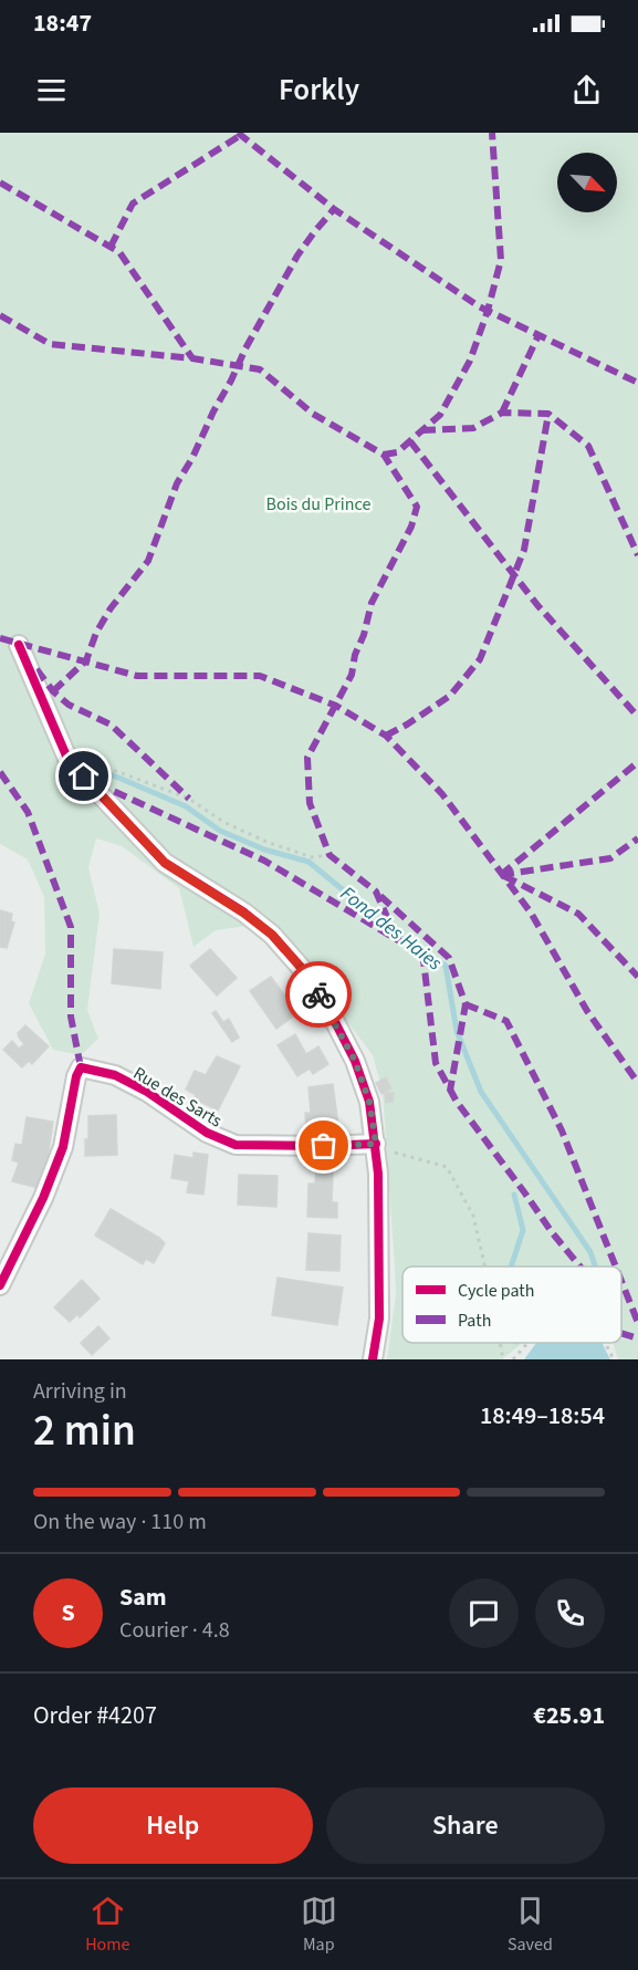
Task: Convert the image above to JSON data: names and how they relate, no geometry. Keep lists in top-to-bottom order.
{
  "streets": {
    "street": ["Rue des Sarts"]
  },
  "water": ["Fond des Haies"],
  "parks": ["Bois du Prince"],
  "legend": ["Cycle path", "Path"],
  "north": "bottom right",
  "page": {
    "status": "18:47",
    "header": "Forkly",
    "heading": ["2 min", "Arriving in", "18:49–18:54"],
    "panel": [
      "Sam",
      "Courier · 4.8",
      "Order #4207",
      "€25.91"
    ],
    "bar": "On the way · 110 m",
    "round": "S",
    "buttons": ["Help", "Share"],
    "tabs": ["Home", "Map", "Saved"]
  }
}
